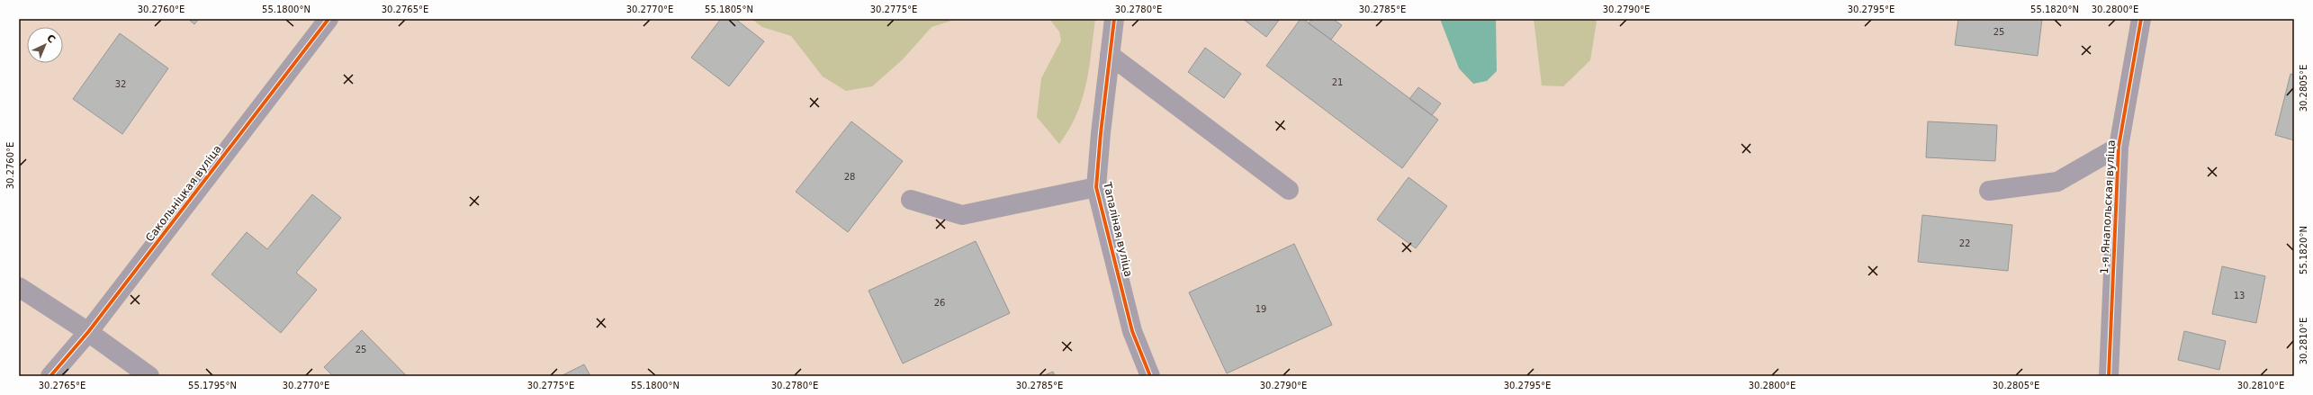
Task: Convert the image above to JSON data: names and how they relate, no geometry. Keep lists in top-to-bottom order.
{
  "streets": {
    "street": ["Сакольніцкая вуліца", "1-я Янапольская вуліца", "Тапаліная вуліца"]
  },
  "house_numbers": [
    "25",
    "21",
    "32",
    "28",
    "22",
    "13",
    "26",
    "19",
    "25"
  ],
  "north": "top right",
  "coordinates": [
    "30.2760°E",
    "55.1800°N",
    "30.2765°E",
    "30.2770°E",
    "55.1805°N",
    "30.2775°E",
    "30.2780°E",
    "30.2785°E",
    "30.2790°E",
    "30.2795°E",
    "55.1820°N",
    "30.2800°E",
    "30.2805°E",
    "30.2810°E",
    "55.1795°N"
  ]
}
